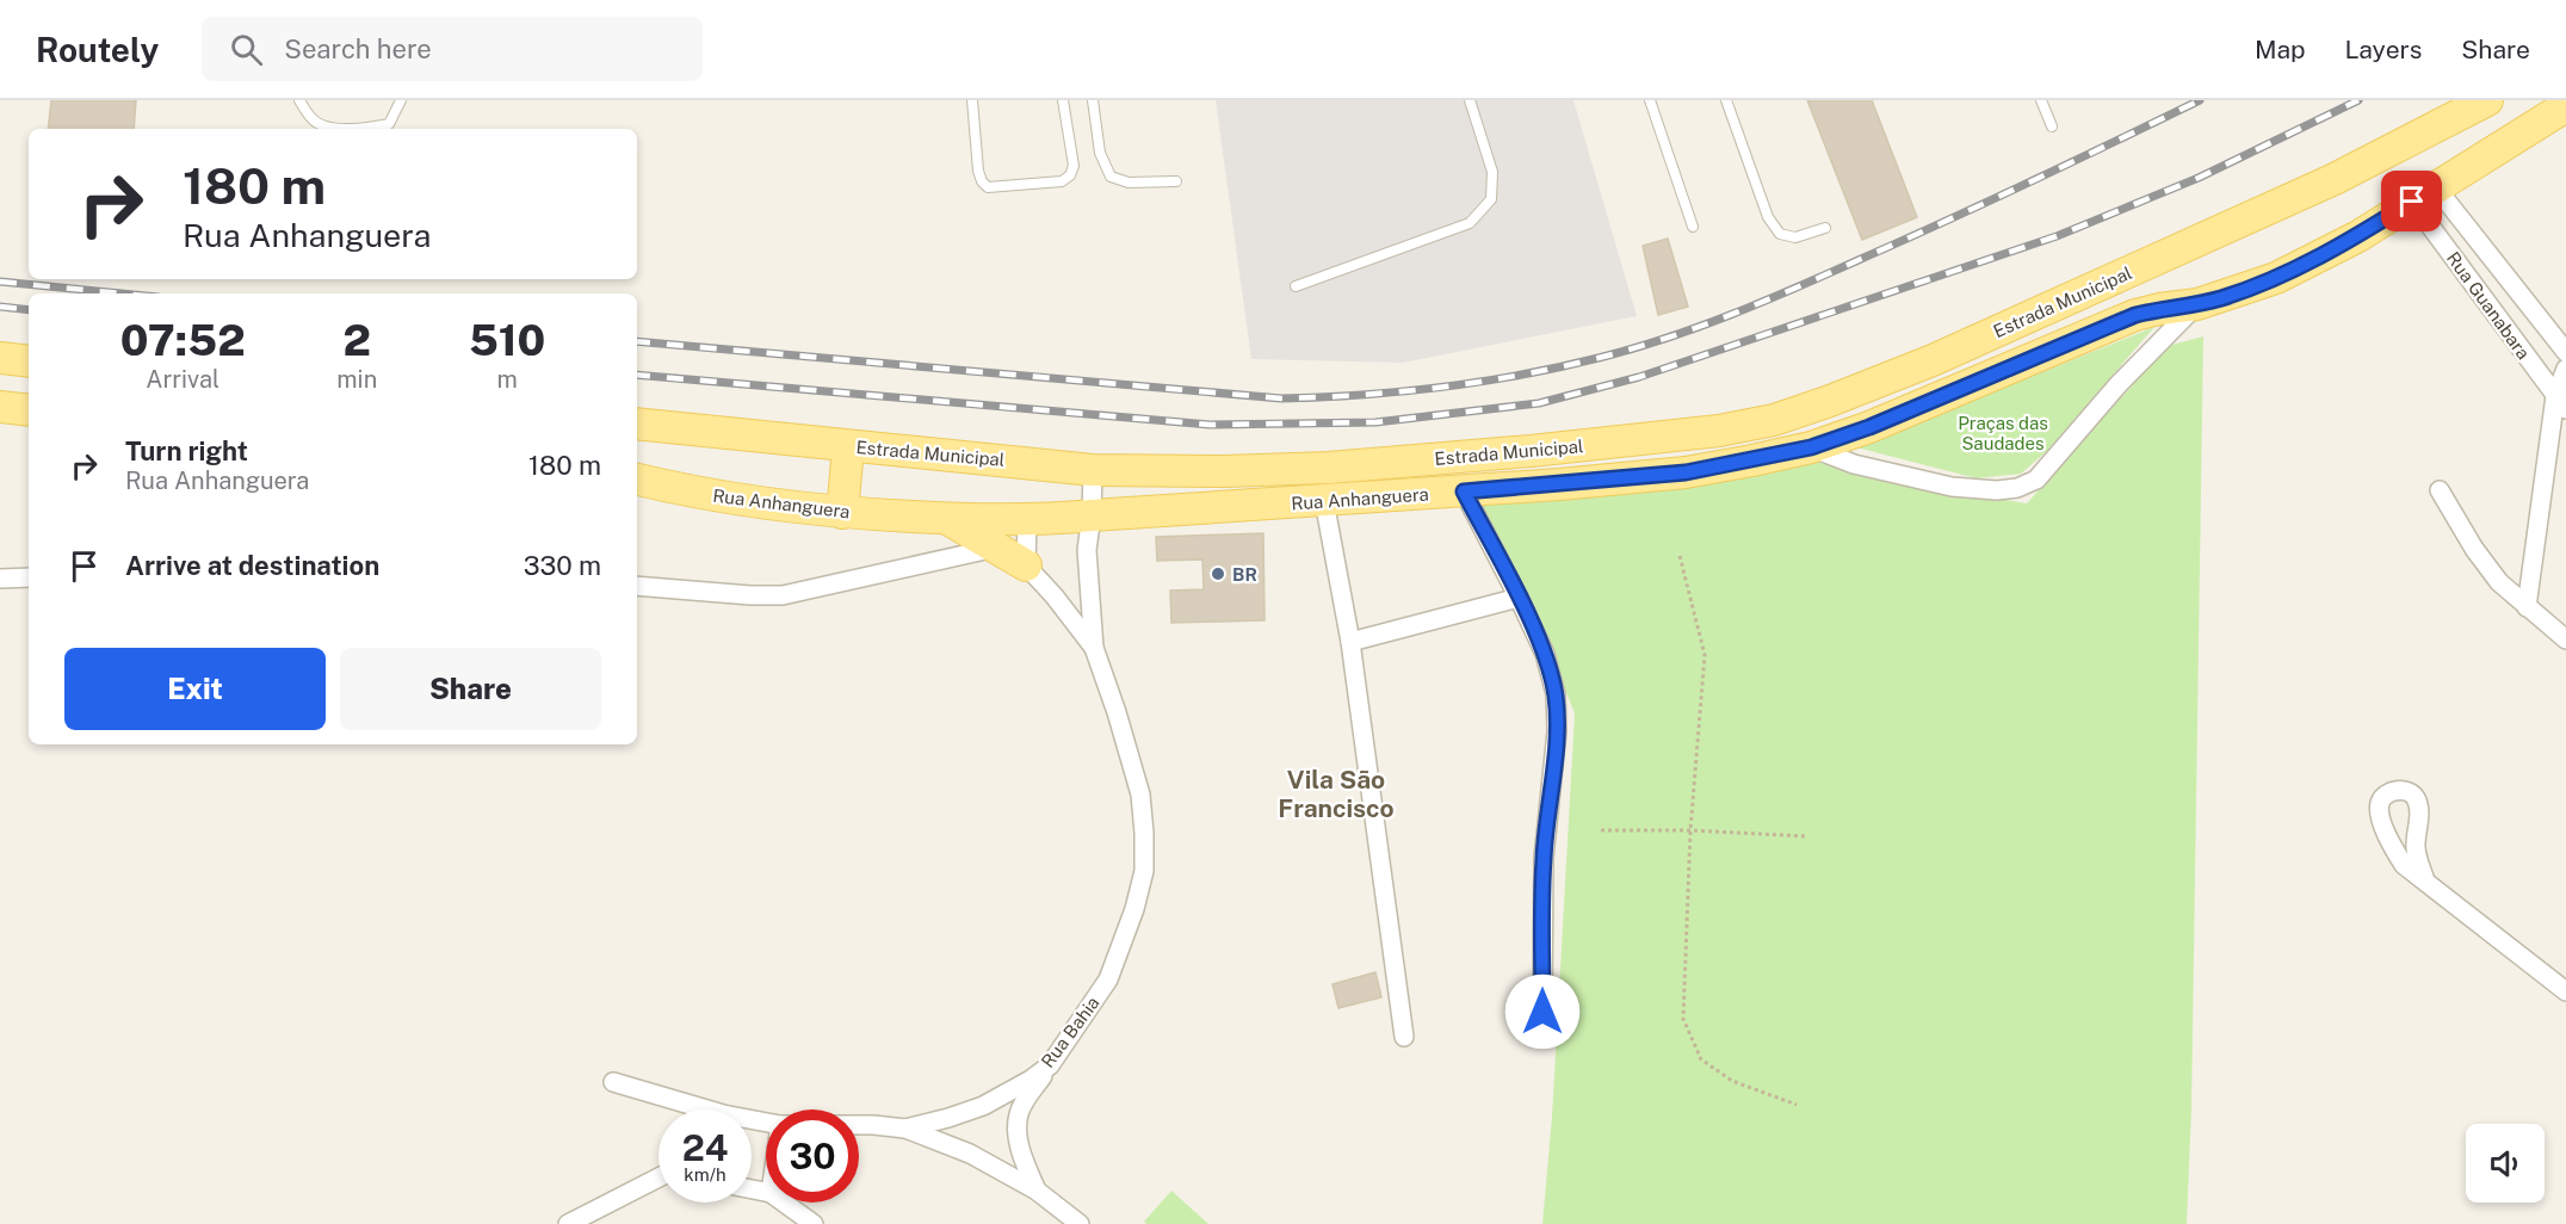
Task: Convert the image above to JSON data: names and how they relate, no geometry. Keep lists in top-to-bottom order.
{
  "streets": {
    "main road": ["Estrada Municipal", "Rua Anhanguera"],
    "street": ["Rua Guanabara", "Rua Bahia"]
  },
  "crossings": [
    ["Rua Guanabara", "Rua Anhanguera"]
  ],
  "districts": ["Vila São Francisco"],
  "parks": ["Praças das Saudades"],
  "places": ["BR"],
  "page": {
    "header": "Routely",
    "search": "Search here",
    "nav": ["Map", "Layers", "Share"],
    "turn": ["180 m", "Rua Anhanguera"],
    "eta": [
      "07:52",
      "Arrival",
      "2",
      "min",
      "510",
      "m"
    ],
    "list": [
      {
        "name": "Turn right",
        "note": "Rua Anhanguera",
        "value": "180 m"
      },
      {
        "name": "Arrive at destination",
        "value": "330 m"
      }
    ],
    "buttons": ["Exit", "Share"],
    "speed": "24 km/h",
    "limit": "30"
  }
}
